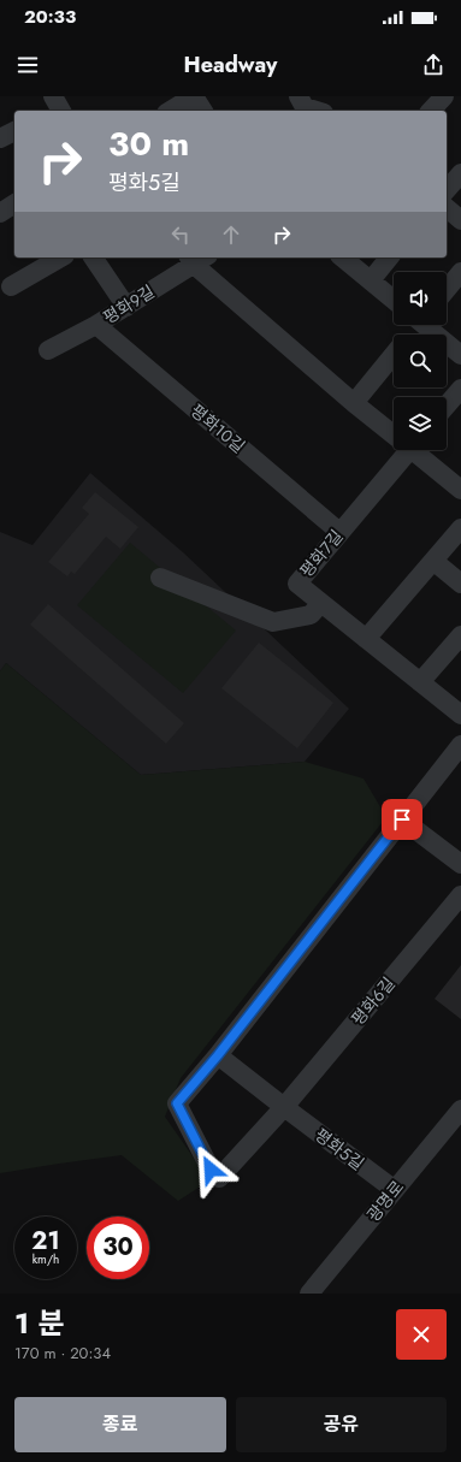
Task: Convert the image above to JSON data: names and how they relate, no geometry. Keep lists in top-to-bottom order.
{
  "streets": {
    "street": [
      "평화9길",
      "평화10길",
      "평화7길",
      "평화6길",
      "평화5길",
      "광명로"
    ]
  },
  "crossings": [
    ["평화9길", "평화10길"],
    ["평화10길", "평화7길"],
    ["평화6길", "평화5길"],
    ["평화5길", "광명로"]
  ],
  "page": {
    "status": "20:33",
    "header": "Headway",
    "turn": ["30 m", "평화5길"],
    "speed": "21 km/h",
    "limit": "30",
    "heading": ["1 분", "170 m · 20:34"],
    "buttons": ["종료", "공유"]
  }
}
